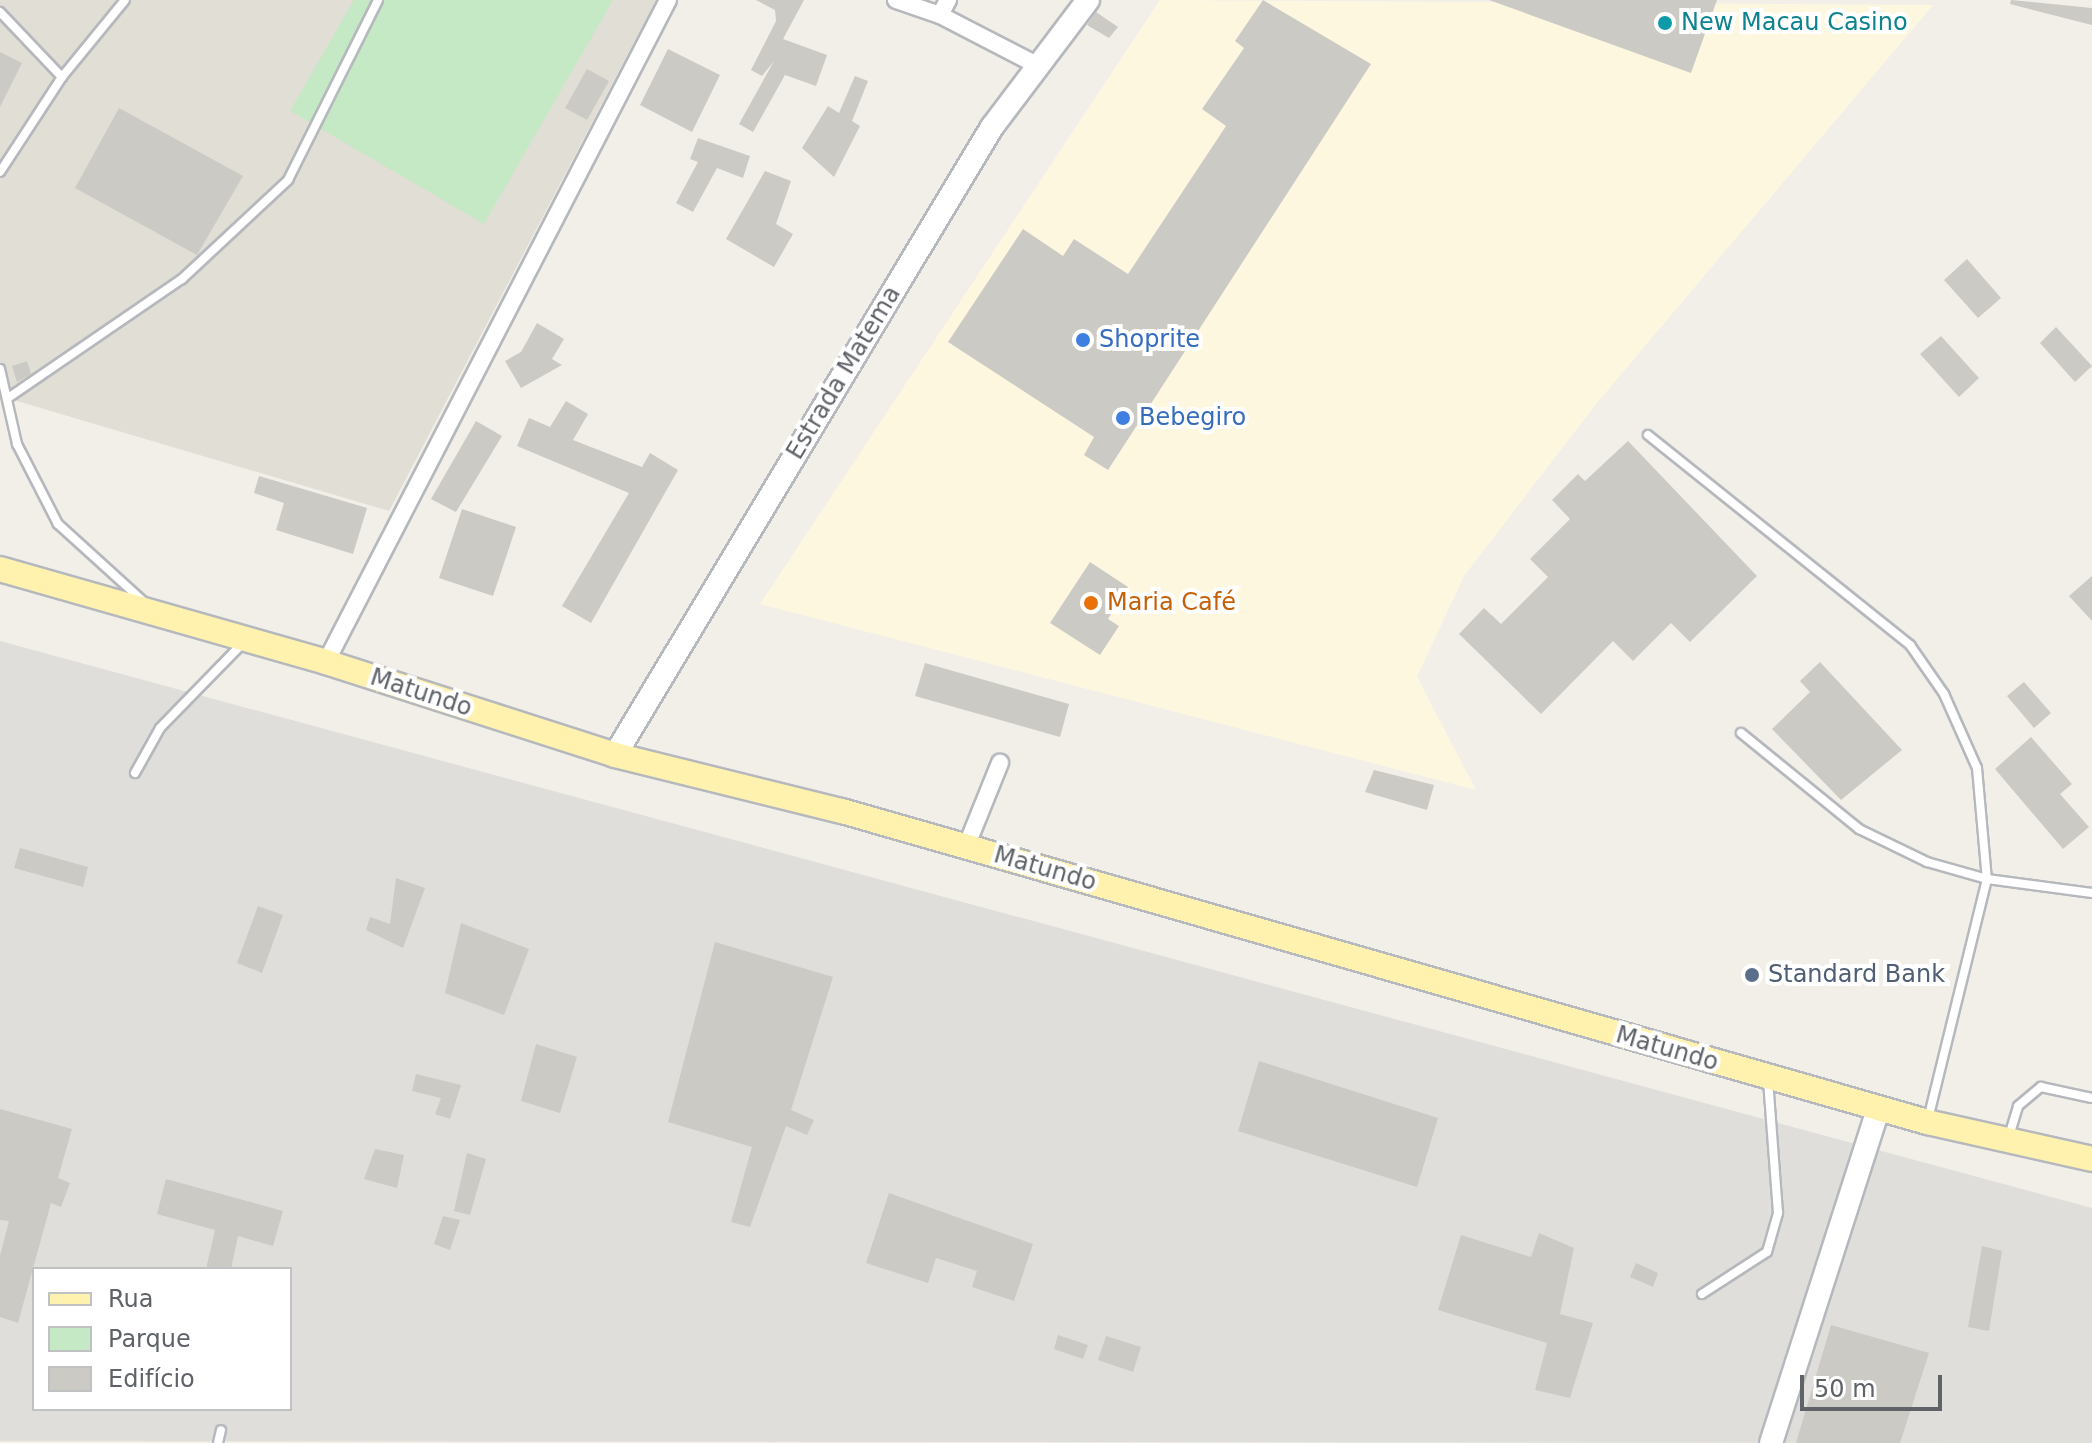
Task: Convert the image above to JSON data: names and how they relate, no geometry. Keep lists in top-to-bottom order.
{
  "streets": {
    "main road": ["Matundo"],
    "street": ["Estrada Matema"]
  },
  "crossings": [
    ["Estrada Matema", "Matundo"]
  ],
  "places": [
    "New Macau Casino",
    "Shoprite",
    "Bebegiro",
    "Maria Café",
    "Standard Bank"
  ],
  "legend": ["Rua", "Parque", "Edifício"],
  "scale_bar": "50 m"
}
